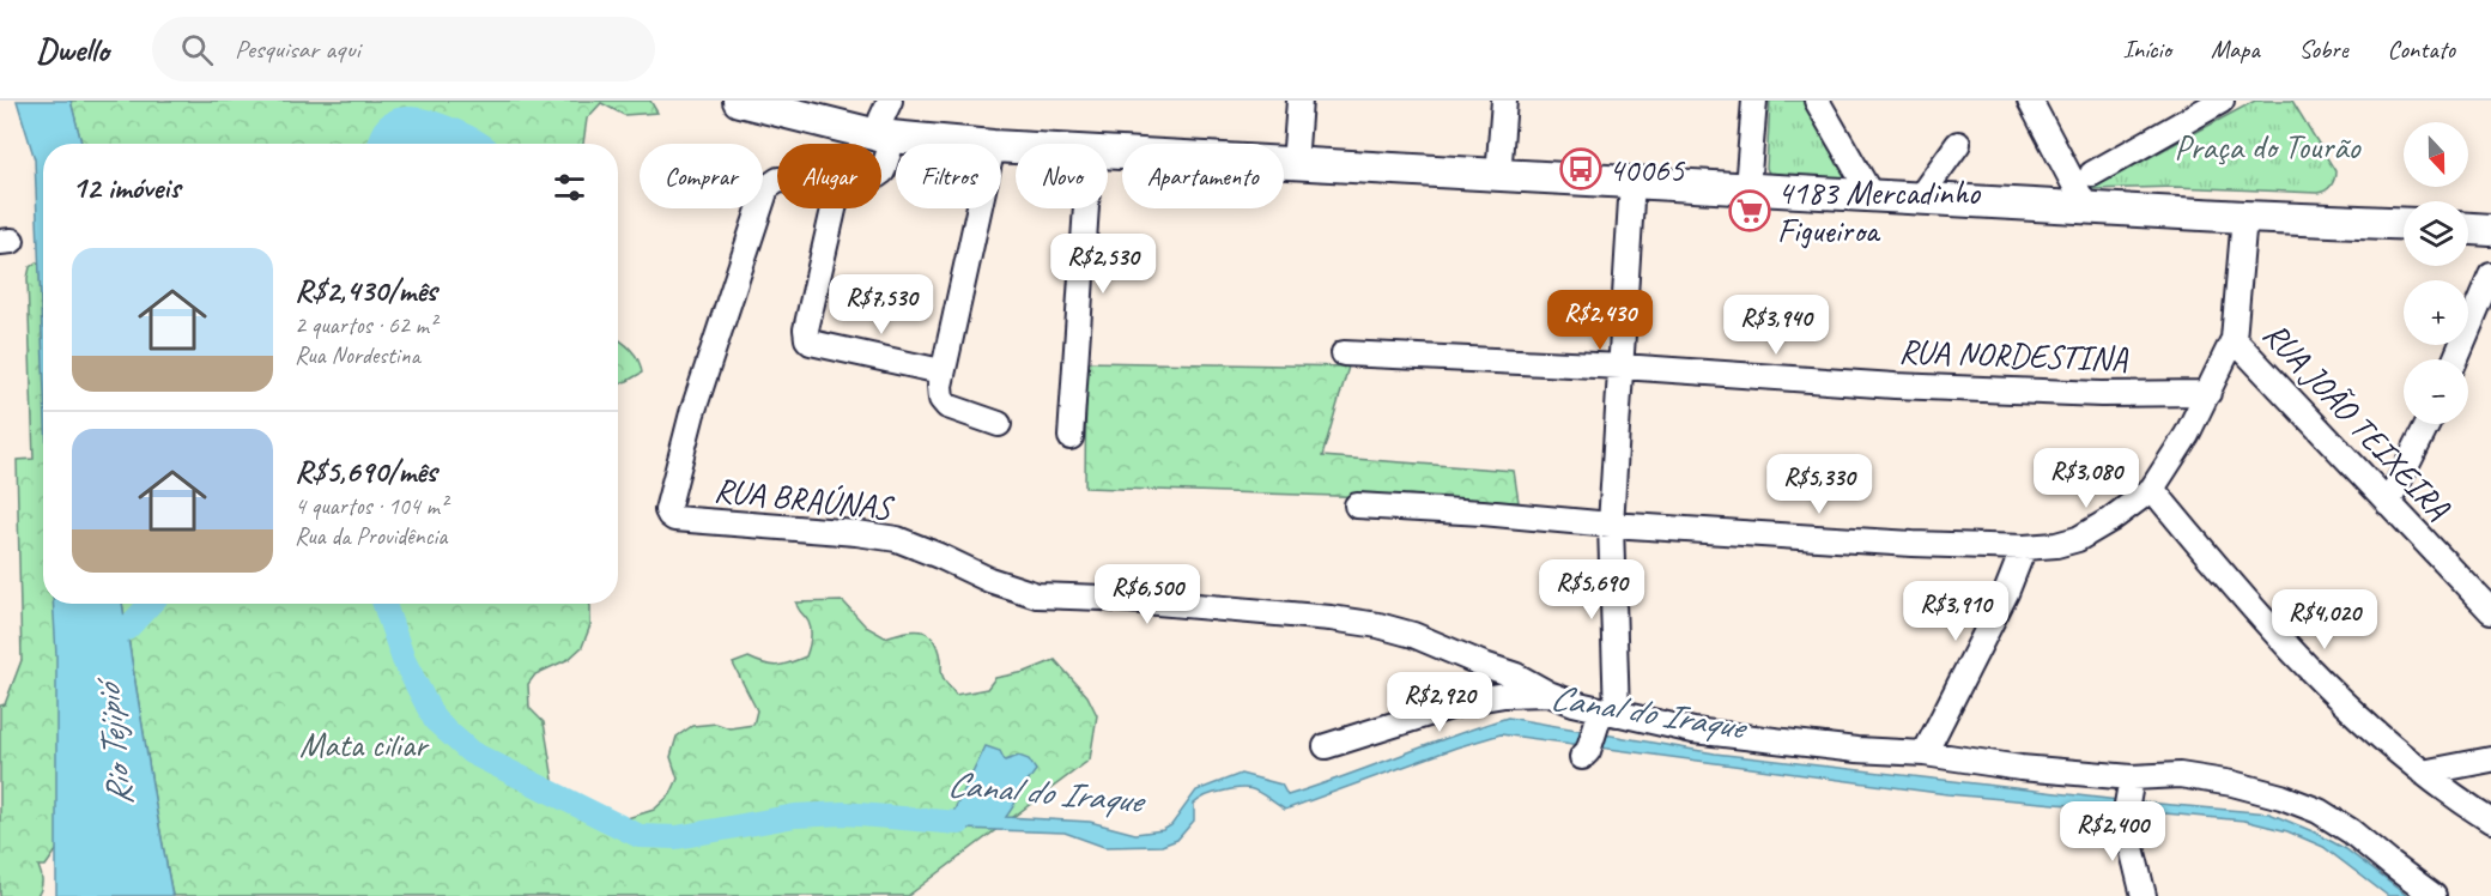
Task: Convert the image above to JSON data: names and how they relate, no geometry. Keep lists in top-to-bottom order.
{
  "streets": {
    "street": ["RUA NORDESTINA", "RUA JOÃO TEIXEIRA", "RUA BRAÚNAS"]
  },
  "water": ["Canal do Iraque", "Rio Tejipió"],
  "parks": ["Praça do Tourão", "Mata ciliar"],
  "places": {
    "bus stop": ["40065"],
    "supermarket": ["4183 Mercadinho Figueiroa"]
  },
  "north": "bottom",
  "page": {
    "header": "Dwello",
    "search": "Pesquisar aqui",
    "nav": [
      "Início",
      "Mapa",
      "Sobre",
      "Contato"
    ],
    "map_buttons": ["+", "−"],
    "chip": [
      "Comprar",
      "Alugar",
      "Filtros",
      "Novo",
      "Apartamento"
    ],
    "heading": "12 imóveis",
    "list": [
      {
        "name": "R$2,430/mês",
        "note": "2 quartos · 62 m² · Rua Nordestina"
      },
      {
        "name": "R$5,690/mês",
        "note": "4 quartos · 104 m² · Rua da Providência"
      }
    ],
    "price": [
      "R$2,530",
      "R$7,530",
      "R$2,430",
      "R$3,940",
      "R$3,080",
      "R$5,330",
      "R$5,690",
      "R$6,500",
      "R$3,910",
      "R$4,020",
      "R$2,920",
      "R$2,400"
    ]
  }
}
